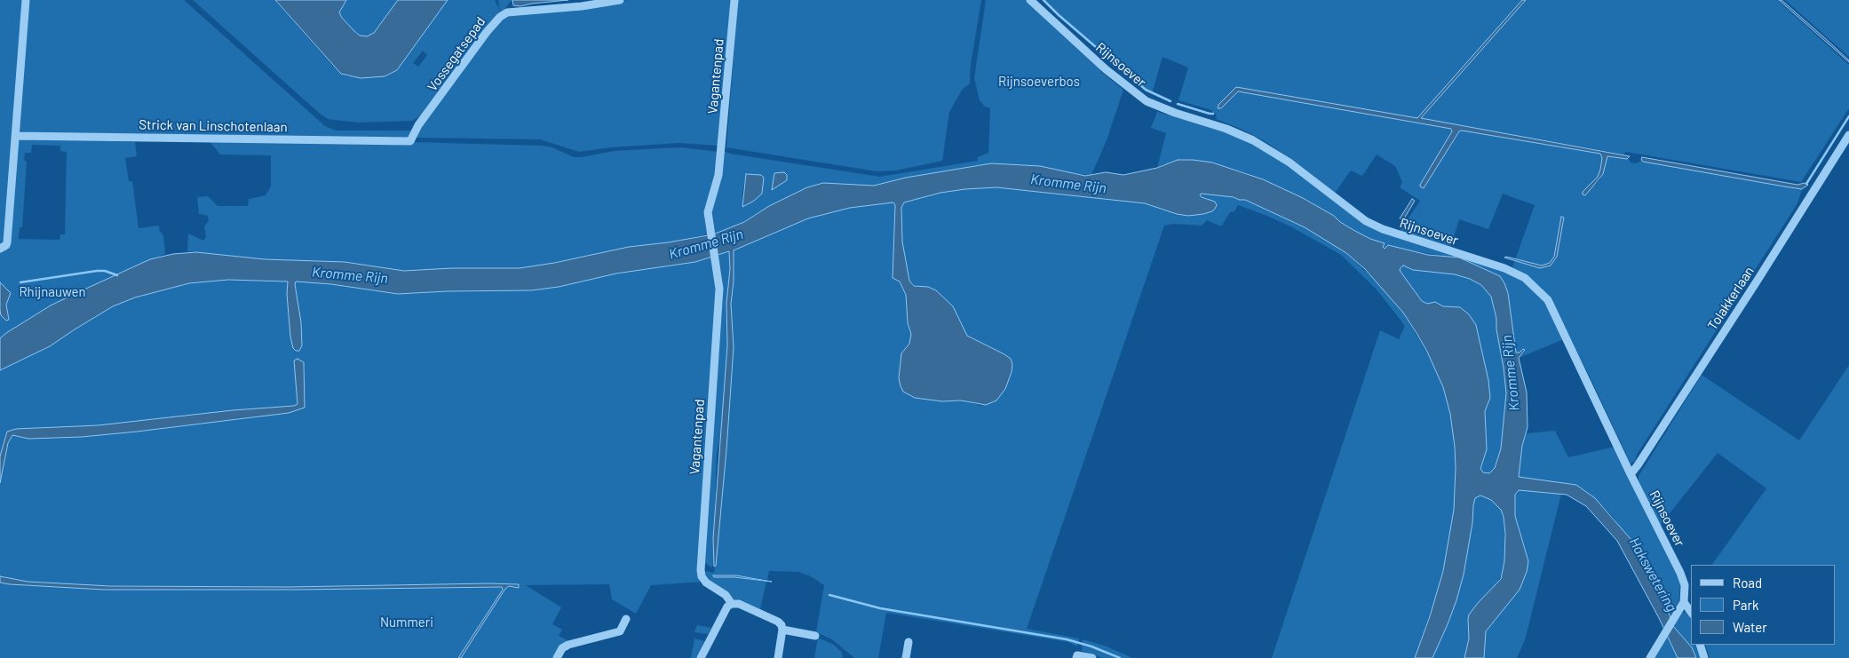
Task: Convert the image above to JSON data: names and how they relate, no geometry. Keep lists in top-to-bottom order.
{
  "streets": {
    "street": [
      "Vossegatsepad",
      "Rijnsoever",
      "Vagantenpad",
      "Strick van Linschotenlaan",
      "Tolakkerlaan"
    ]
  },
  "crossings": [
    ["Vossegatsepad", "Strick van Linschotenlaan"],
    ["Rijnsoever", "Tolakkerlaan"]
  ],
  "water": ["Kromme Rijn", "Hakswetering"],
  "parks": ["Rijnsoeverbos", "Rhijnauwen", "Nummeri"],
  "legend": ["Road", "Park", "Water"]
}
